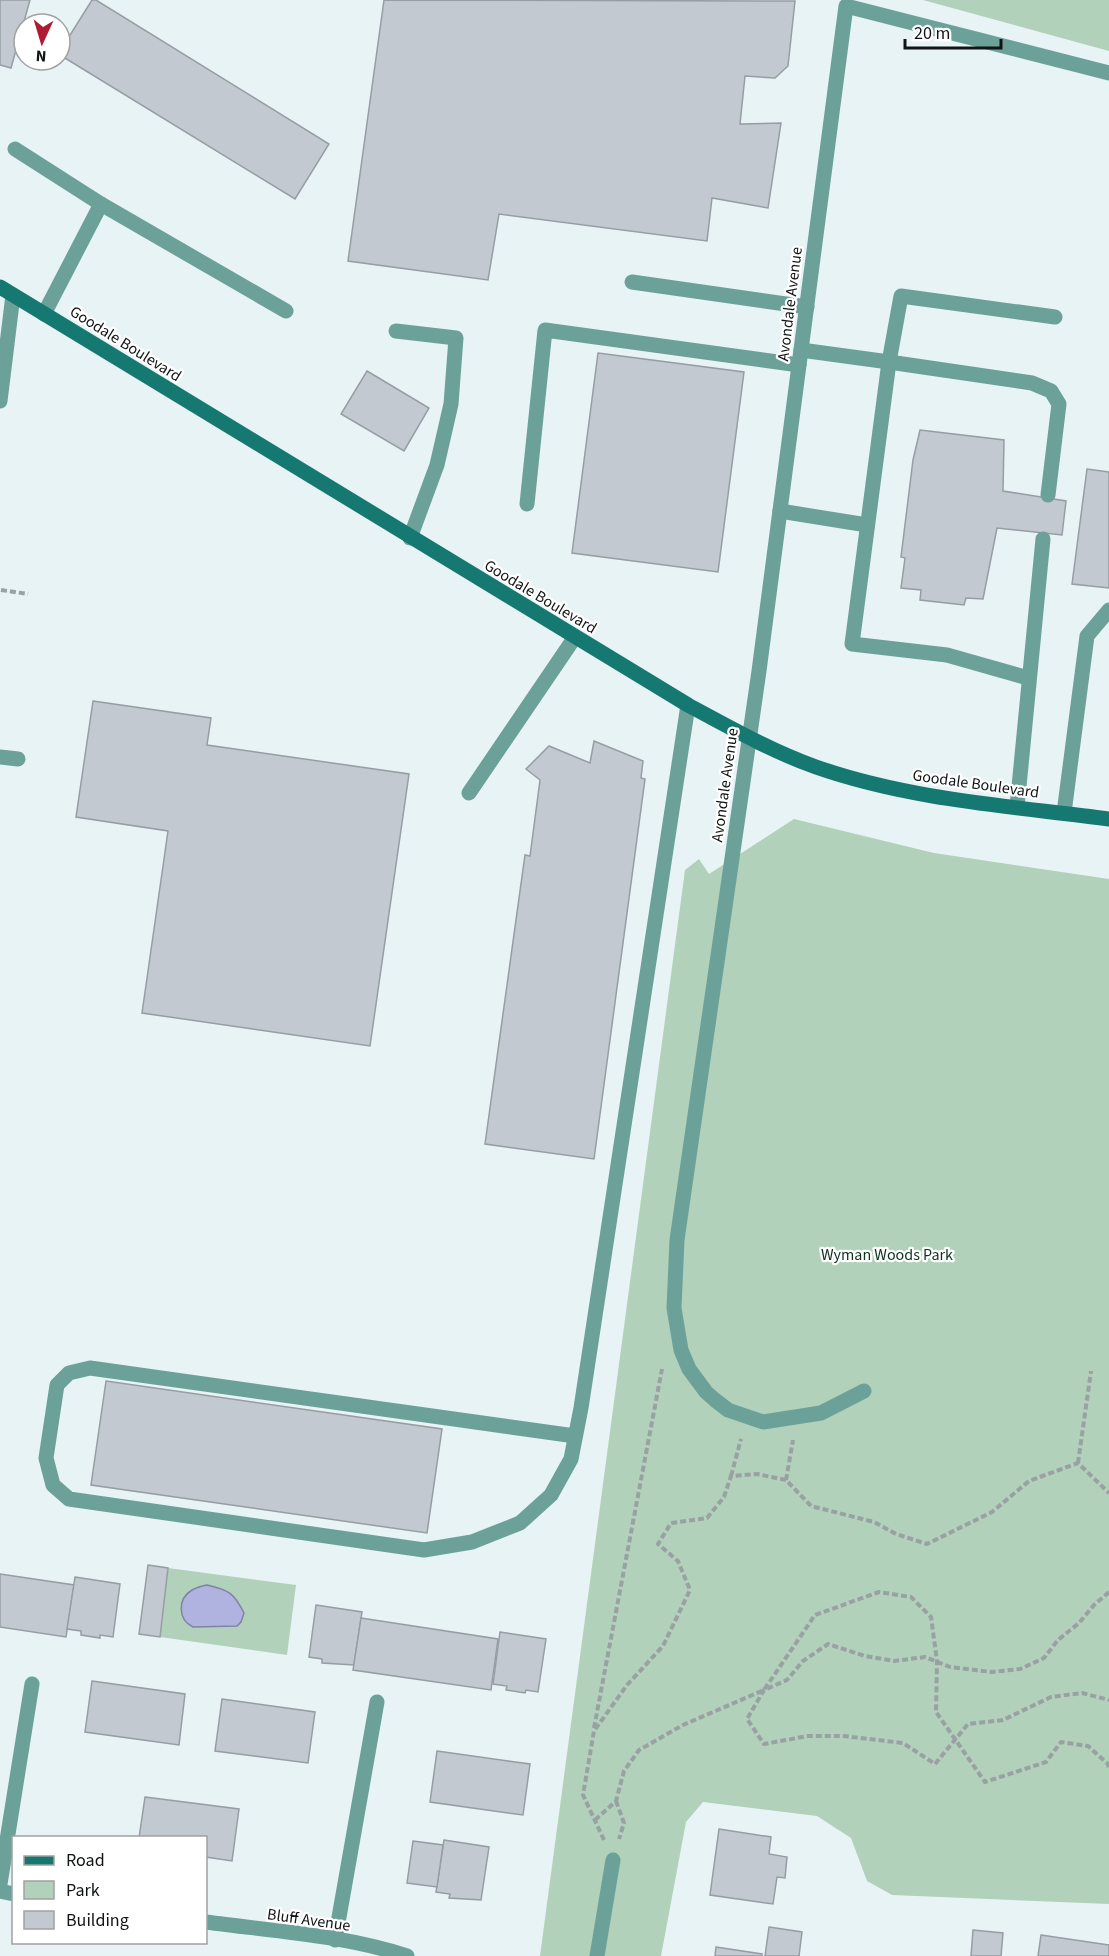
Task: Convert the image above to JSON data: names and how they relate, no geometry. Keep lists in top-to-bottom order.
{
  "streets": {
    "main road": ["Goodale Boulevard"],
    "street": ["Avondale Avenue", "Bluff Avenue"]
  },
  "crossings": [
    ["Avondale Avenue", "Goodale Boulevard"]
  ],
  "parks": ["Wyman Woods Park"],
  "legend": ["Road", "Park", "Building"],
  "scale_bar": "20 m",
  "north": "bottom"
}
